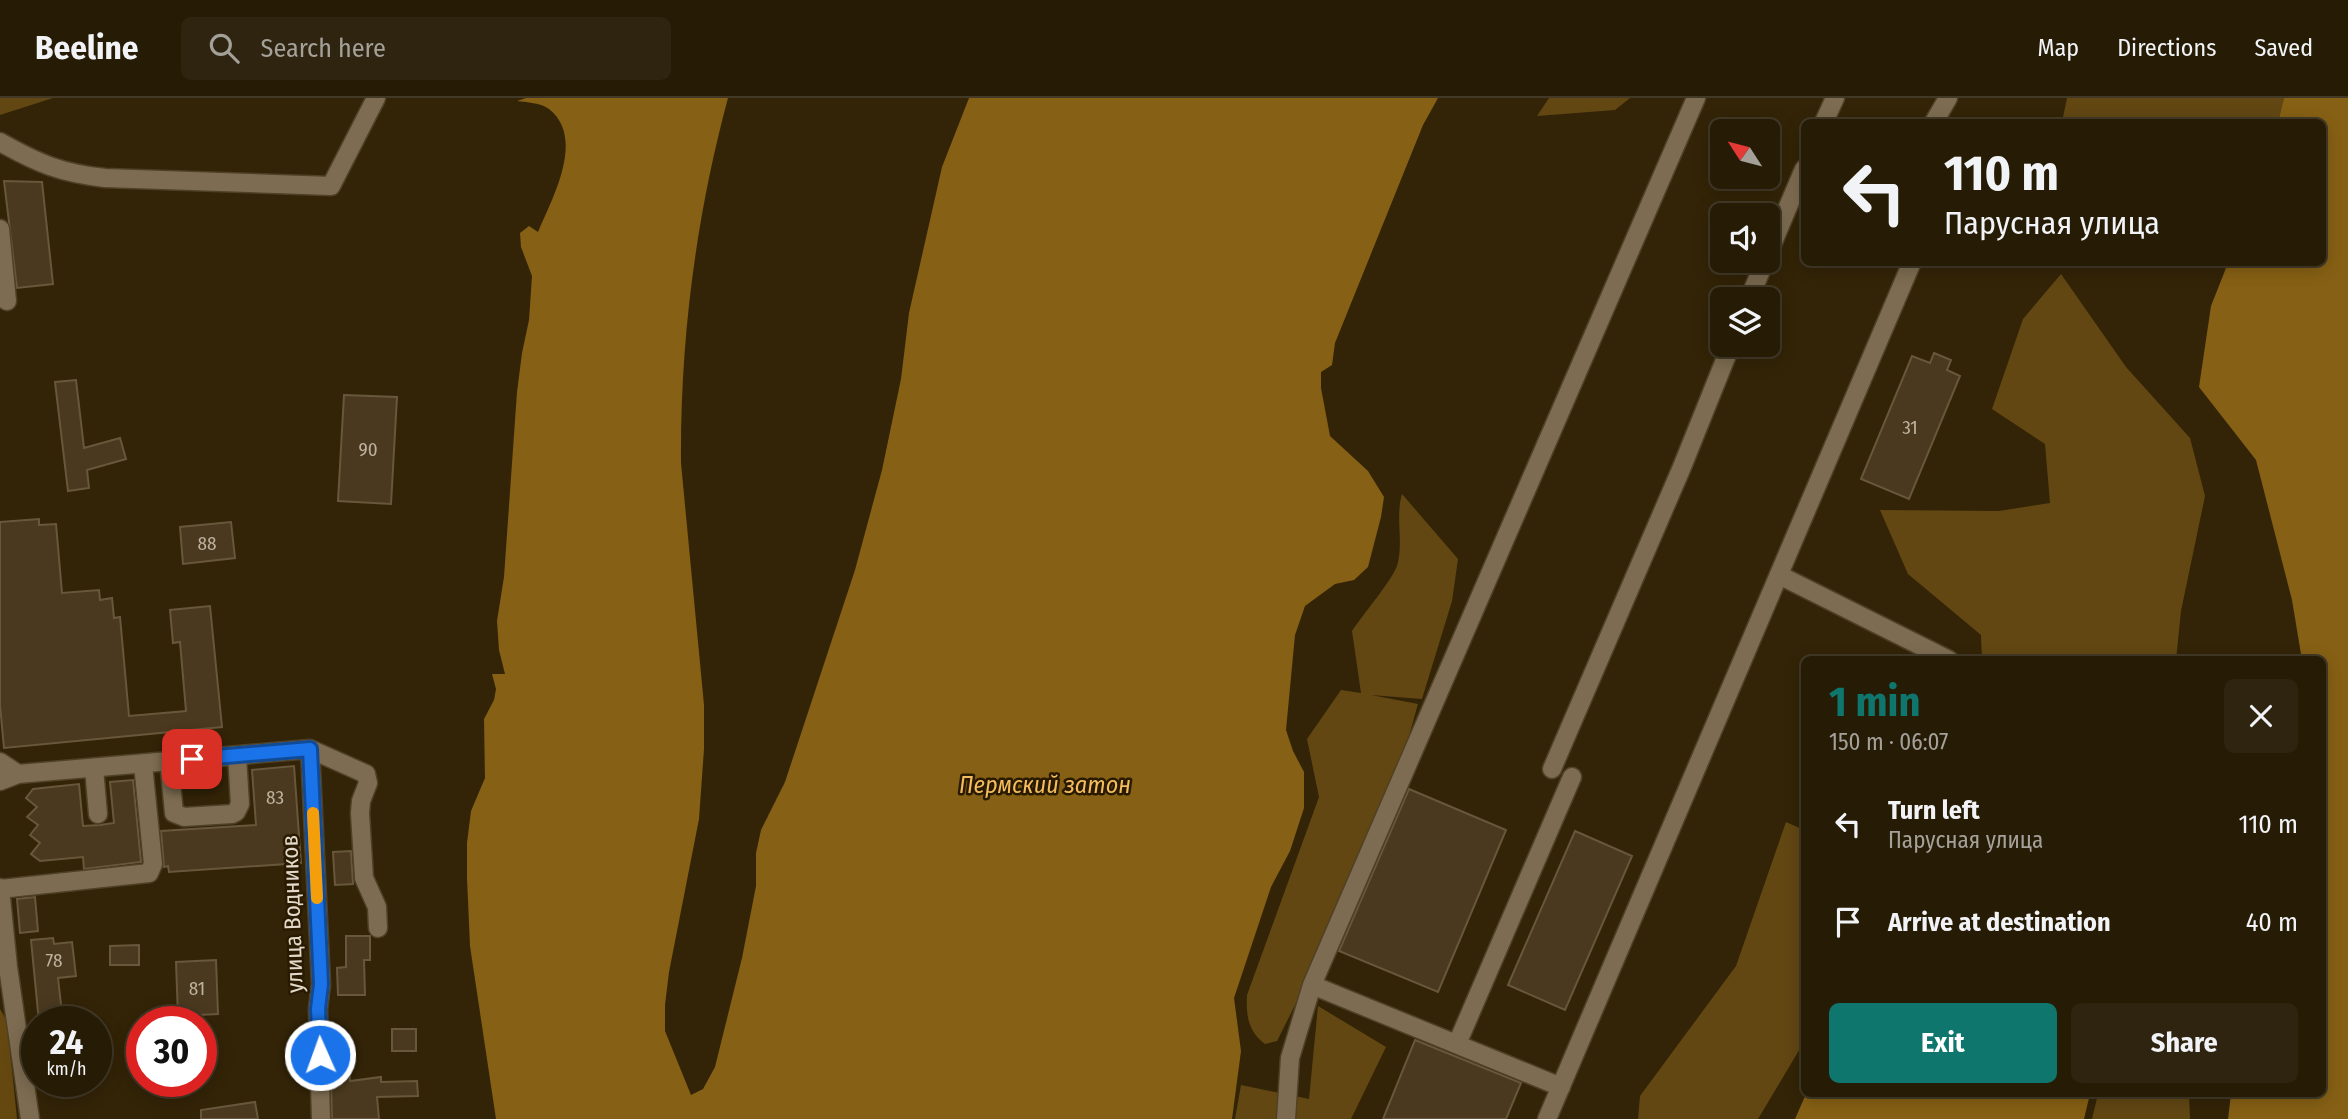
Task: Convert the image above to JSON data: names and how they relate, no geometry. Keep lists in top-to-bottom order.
{
  "streets": {
    "street": ["улица Водников"]
  },
  "water": ["Пермский затон"],
  "house_numbers": [
    "31",
    "90",
    "88",
    "83",
    "78",
    "81"
  ],
  "north": "top left",
  "page": {
    "header": "Beeline",
    "search": "Search here",
    "nav": ["Map", "Directions", "Saved"],
    "turn": ["110 m", "Парусная улица"],
    "heading": ["1 min", "150 m · 06:07"],
    "list": [
      {
        "name": "Turn left",
        "note": "Парусная улица",
        "value": "110 m"
      },
      {
        "name": "Arrive at destination",
        "value": "40 m"
      }
    ],
    "buttons": ["Exit", "Share"],
    "speed": "24 km/h",
    "limit": "30"
  }
}
